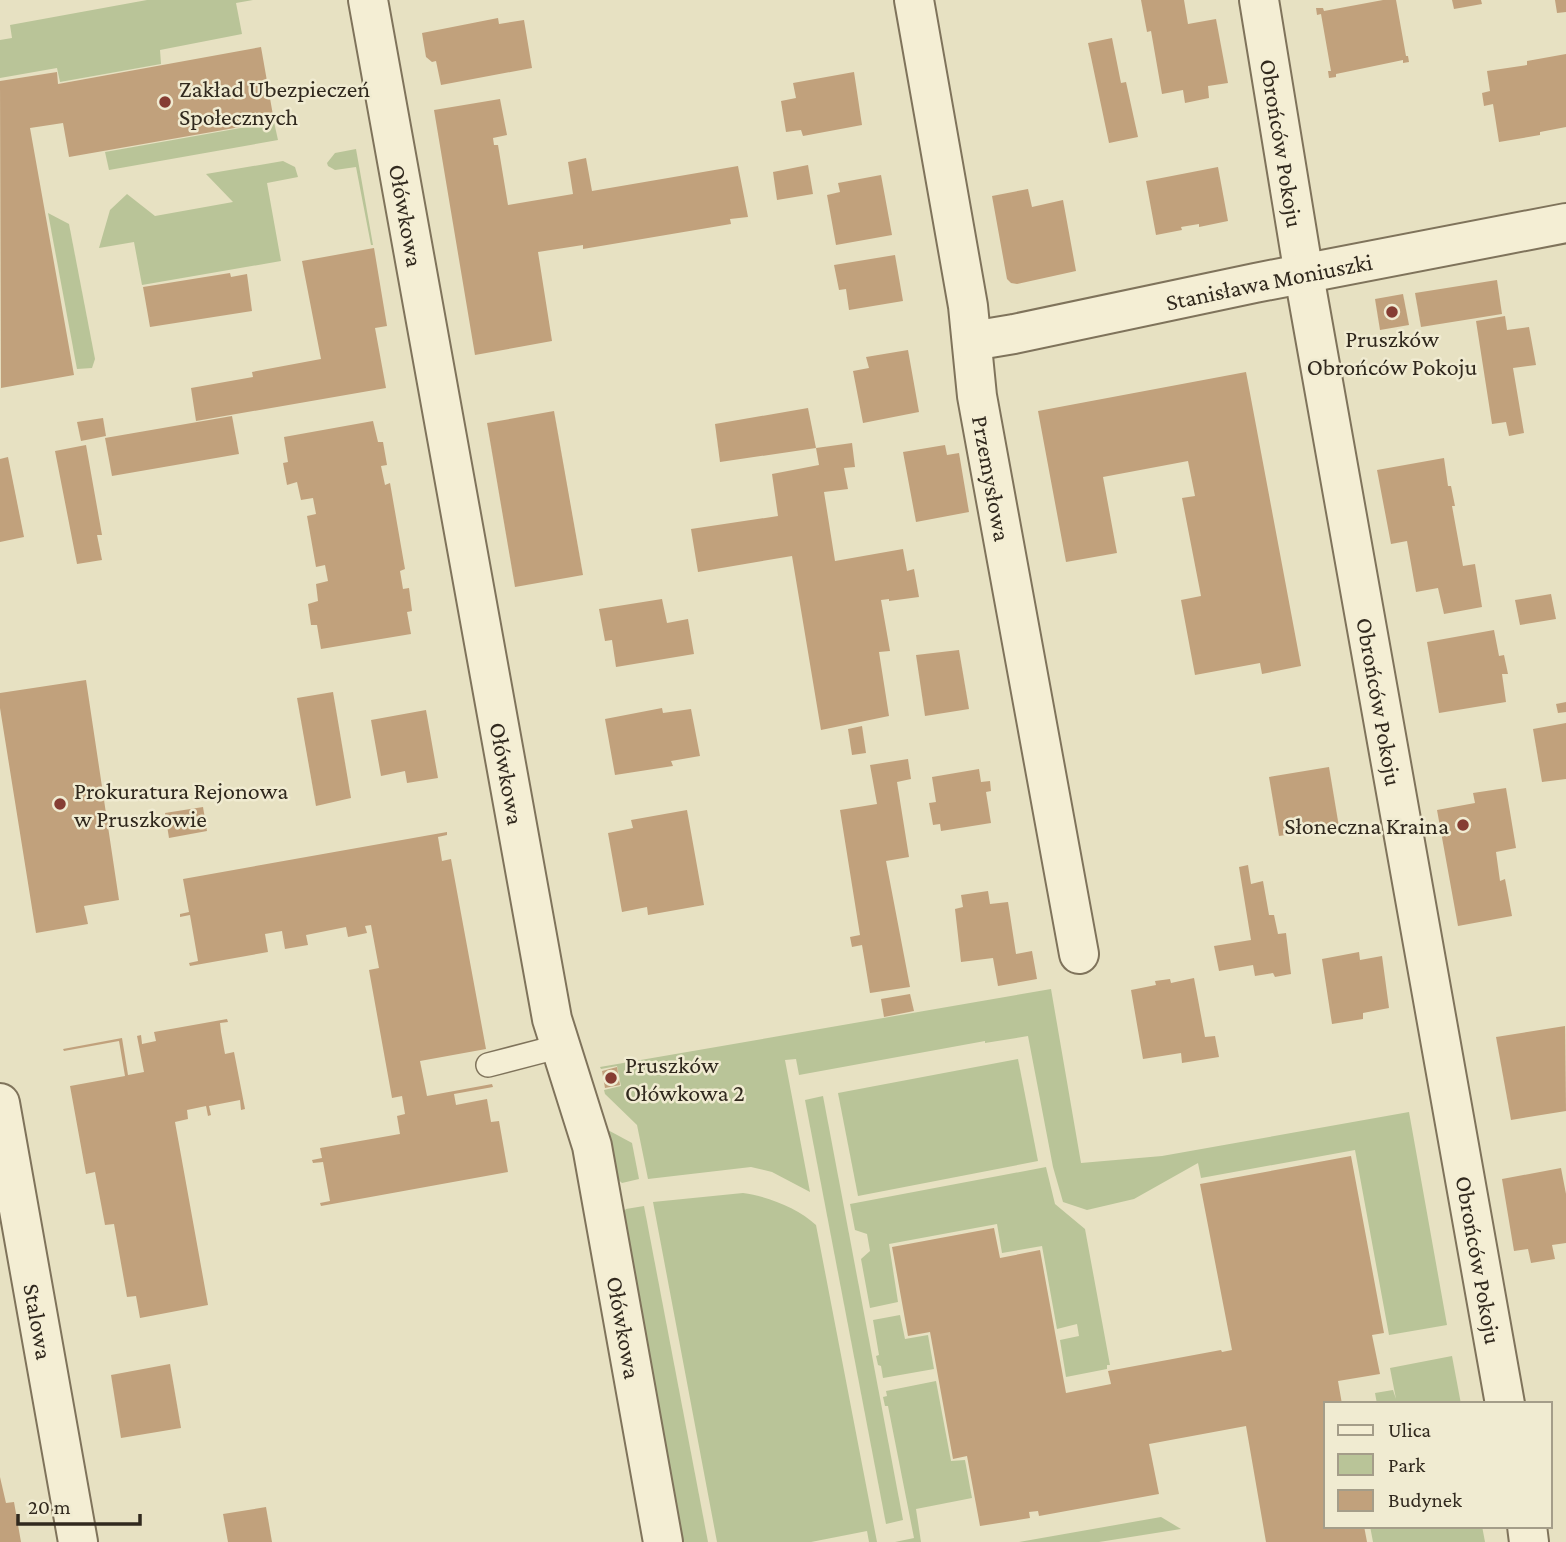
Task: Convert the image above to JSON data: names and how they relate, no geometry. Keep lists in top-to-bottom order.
{
  "streets": {
    "street": [
      "Obrońców Pokoju",
      "Ołówkowa",
      "Stanisława Moniuszki",
      "Przemysłowa",
      "Stalowa"
    ]
  },
  "crossings": [
    ["Obrońców Pokoju", "Stanisława Moniuszki"],
    ["Stanisława Moniuszki", "Przemysłowa"]
  ],
  "places": [
    "Zakład Ubezpieczeń Społecznych",
    "Pruszków Obrońców Pokoju",
    "Prokuratura Rejonowa w Pruszkowie",
    "Słoneczna Kraina",
    "Pruszków Ołówkowa 2"
  ],
  "legend": ["Ulica", "Park", "Budynek"],
  "scale_bar": "20 m"
}
